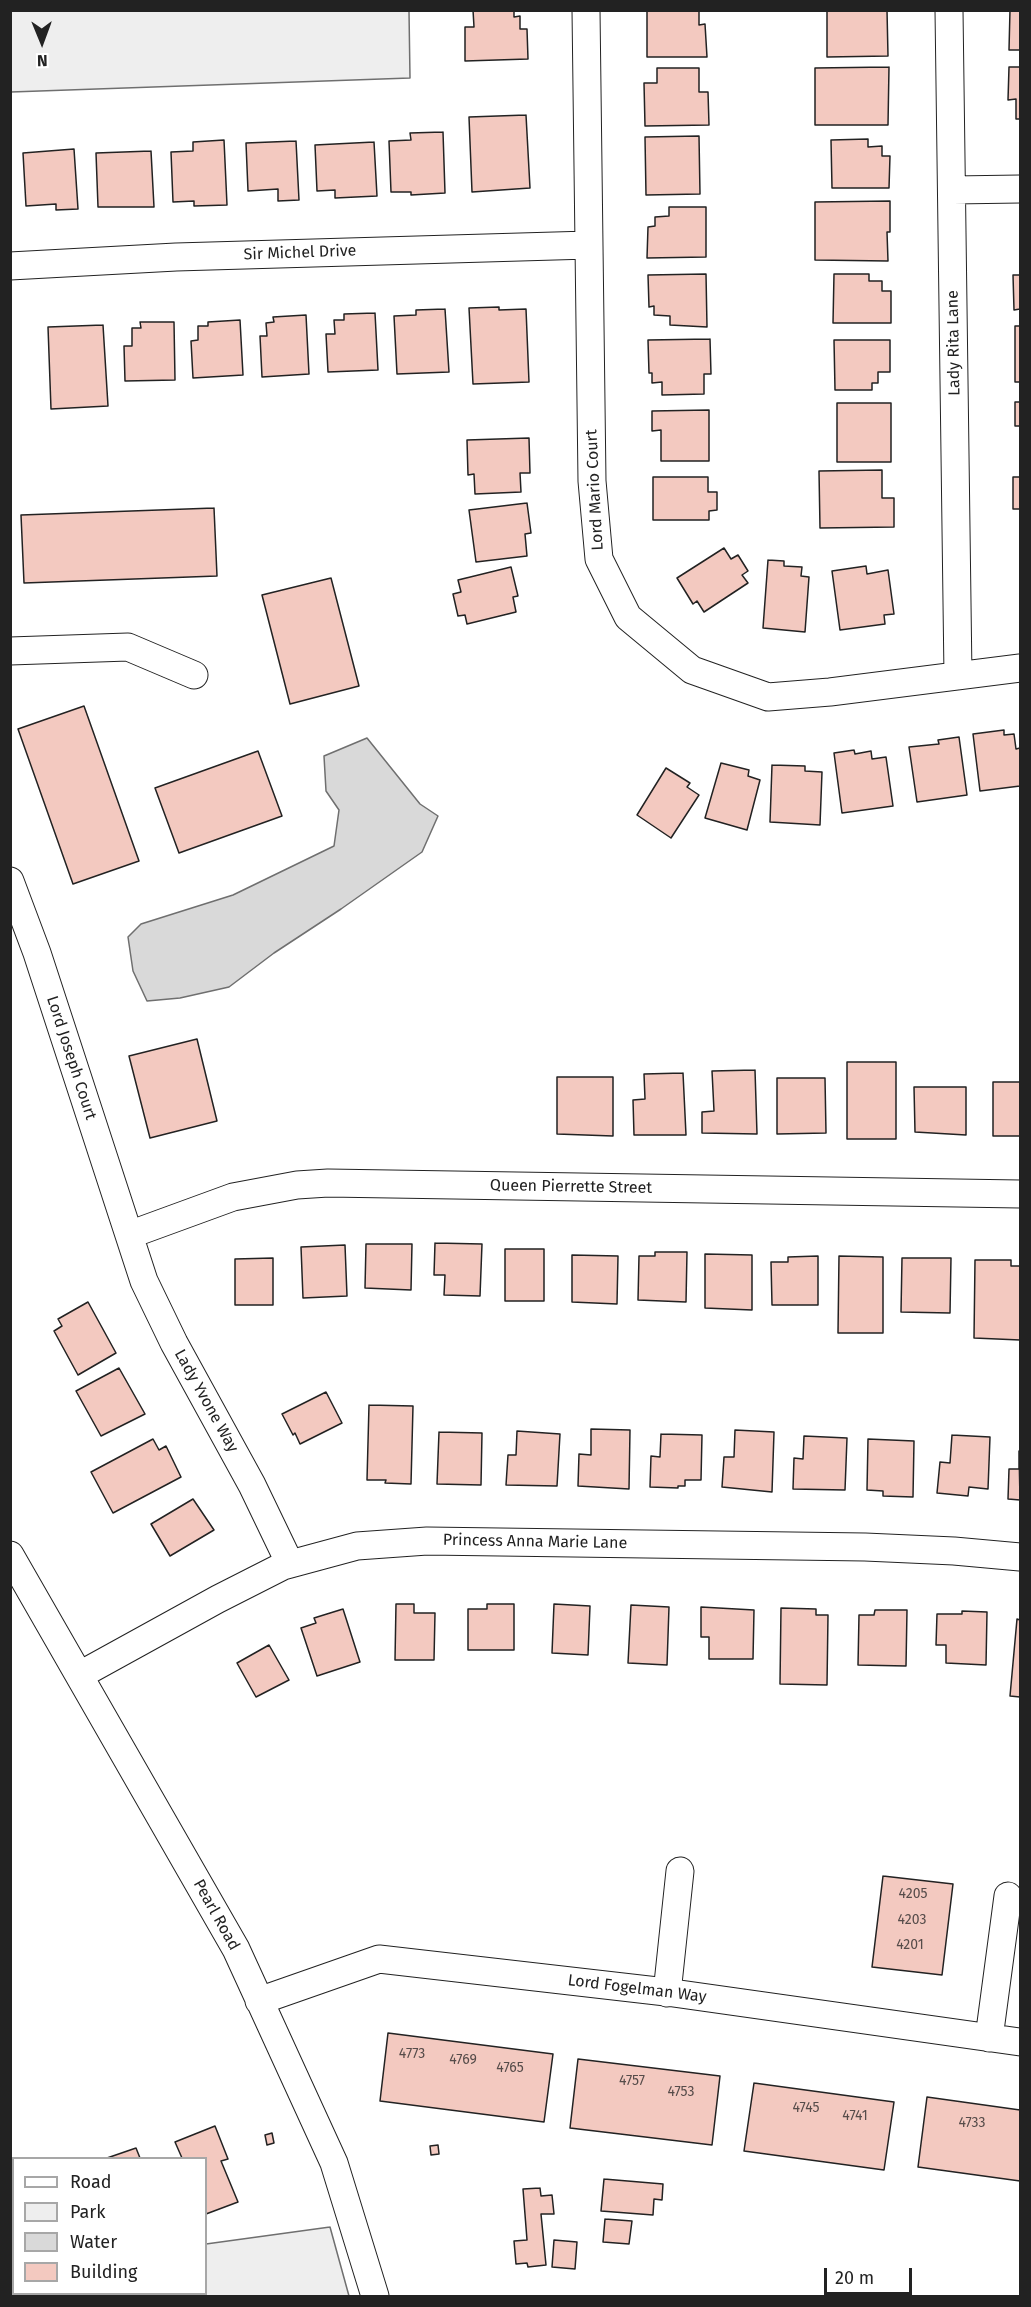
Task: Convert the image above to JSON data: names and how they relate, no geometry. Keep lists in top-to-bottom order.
{
  "streets": {
    "street": [
      "Sir Michel Drive",
      "Lady Rita Lane",
      "Lord Mario Court",
      "Lord Joseph Court",
      "Queen Pierrette Street",
      "Lady Yvone Way",
      "Princess Anna Marie Lane",
      "Pearl Road",
      "Lord Fogelman Way"
    ]
  },
  "crossings": [
    ["Sir Michel Drive", "Lord Mario Court"],
    ["Lady Rita Lane", "Lord Mario Court"],
    ["Lord Joseph Court", "Queen Pierrette Street"],
    ["Lord Joseph Court", "Lady Yvone Way"],
    ["Queen Pierrette Street", "Lady Yvone Way"],
    ["Lady Yvone Way", "Princess Anna Marie Lane"],
    ["Princess Anna Marie Lane", "Pearl Road"],
    ["Pearl Road", "Lord Fogelman Way"]
  ],
  "house_numbers": [
    "4205",
    "4203",
    "4201",
    "4773",
    "4769",
    "4765",
    "4757",
    "4753",
    "4745",
    "4741",
    "4733"
  ],
  "legend": [
    "Road",
    "Park",
    "Water",
    "Building"
  ],
  "scale_bar": "20 m",
  "north": "bottom"
}
